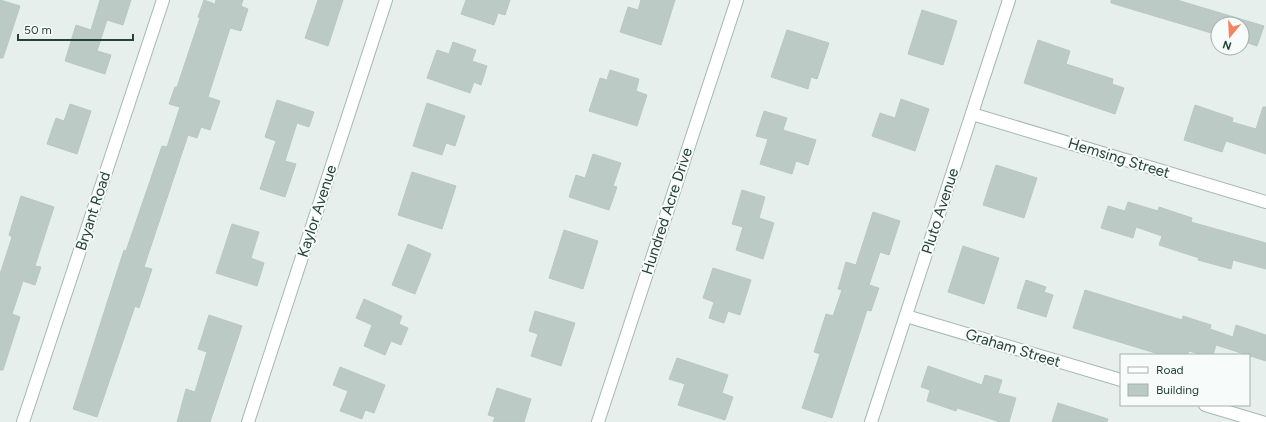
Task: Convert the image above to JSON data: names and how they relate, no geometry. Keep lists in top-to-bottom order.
{
  "streets": {
    "street": [
      "Hemsing Street",
      "Bryant Road",
      "Kaylor Avenue",
      "Hundred Acre Drive",
      "Pluto Avenue",
      "Graham Street"
    ]
  },
  "crossings": [
    ["Hemsing Street", "Pluto Avenue"],
    ["Pluto Avenue", "Graham Street"]
  ],
  "legend": ["Road", "Building"],
  "scale_bar": "50 m",
  "north": "bottom"
}
